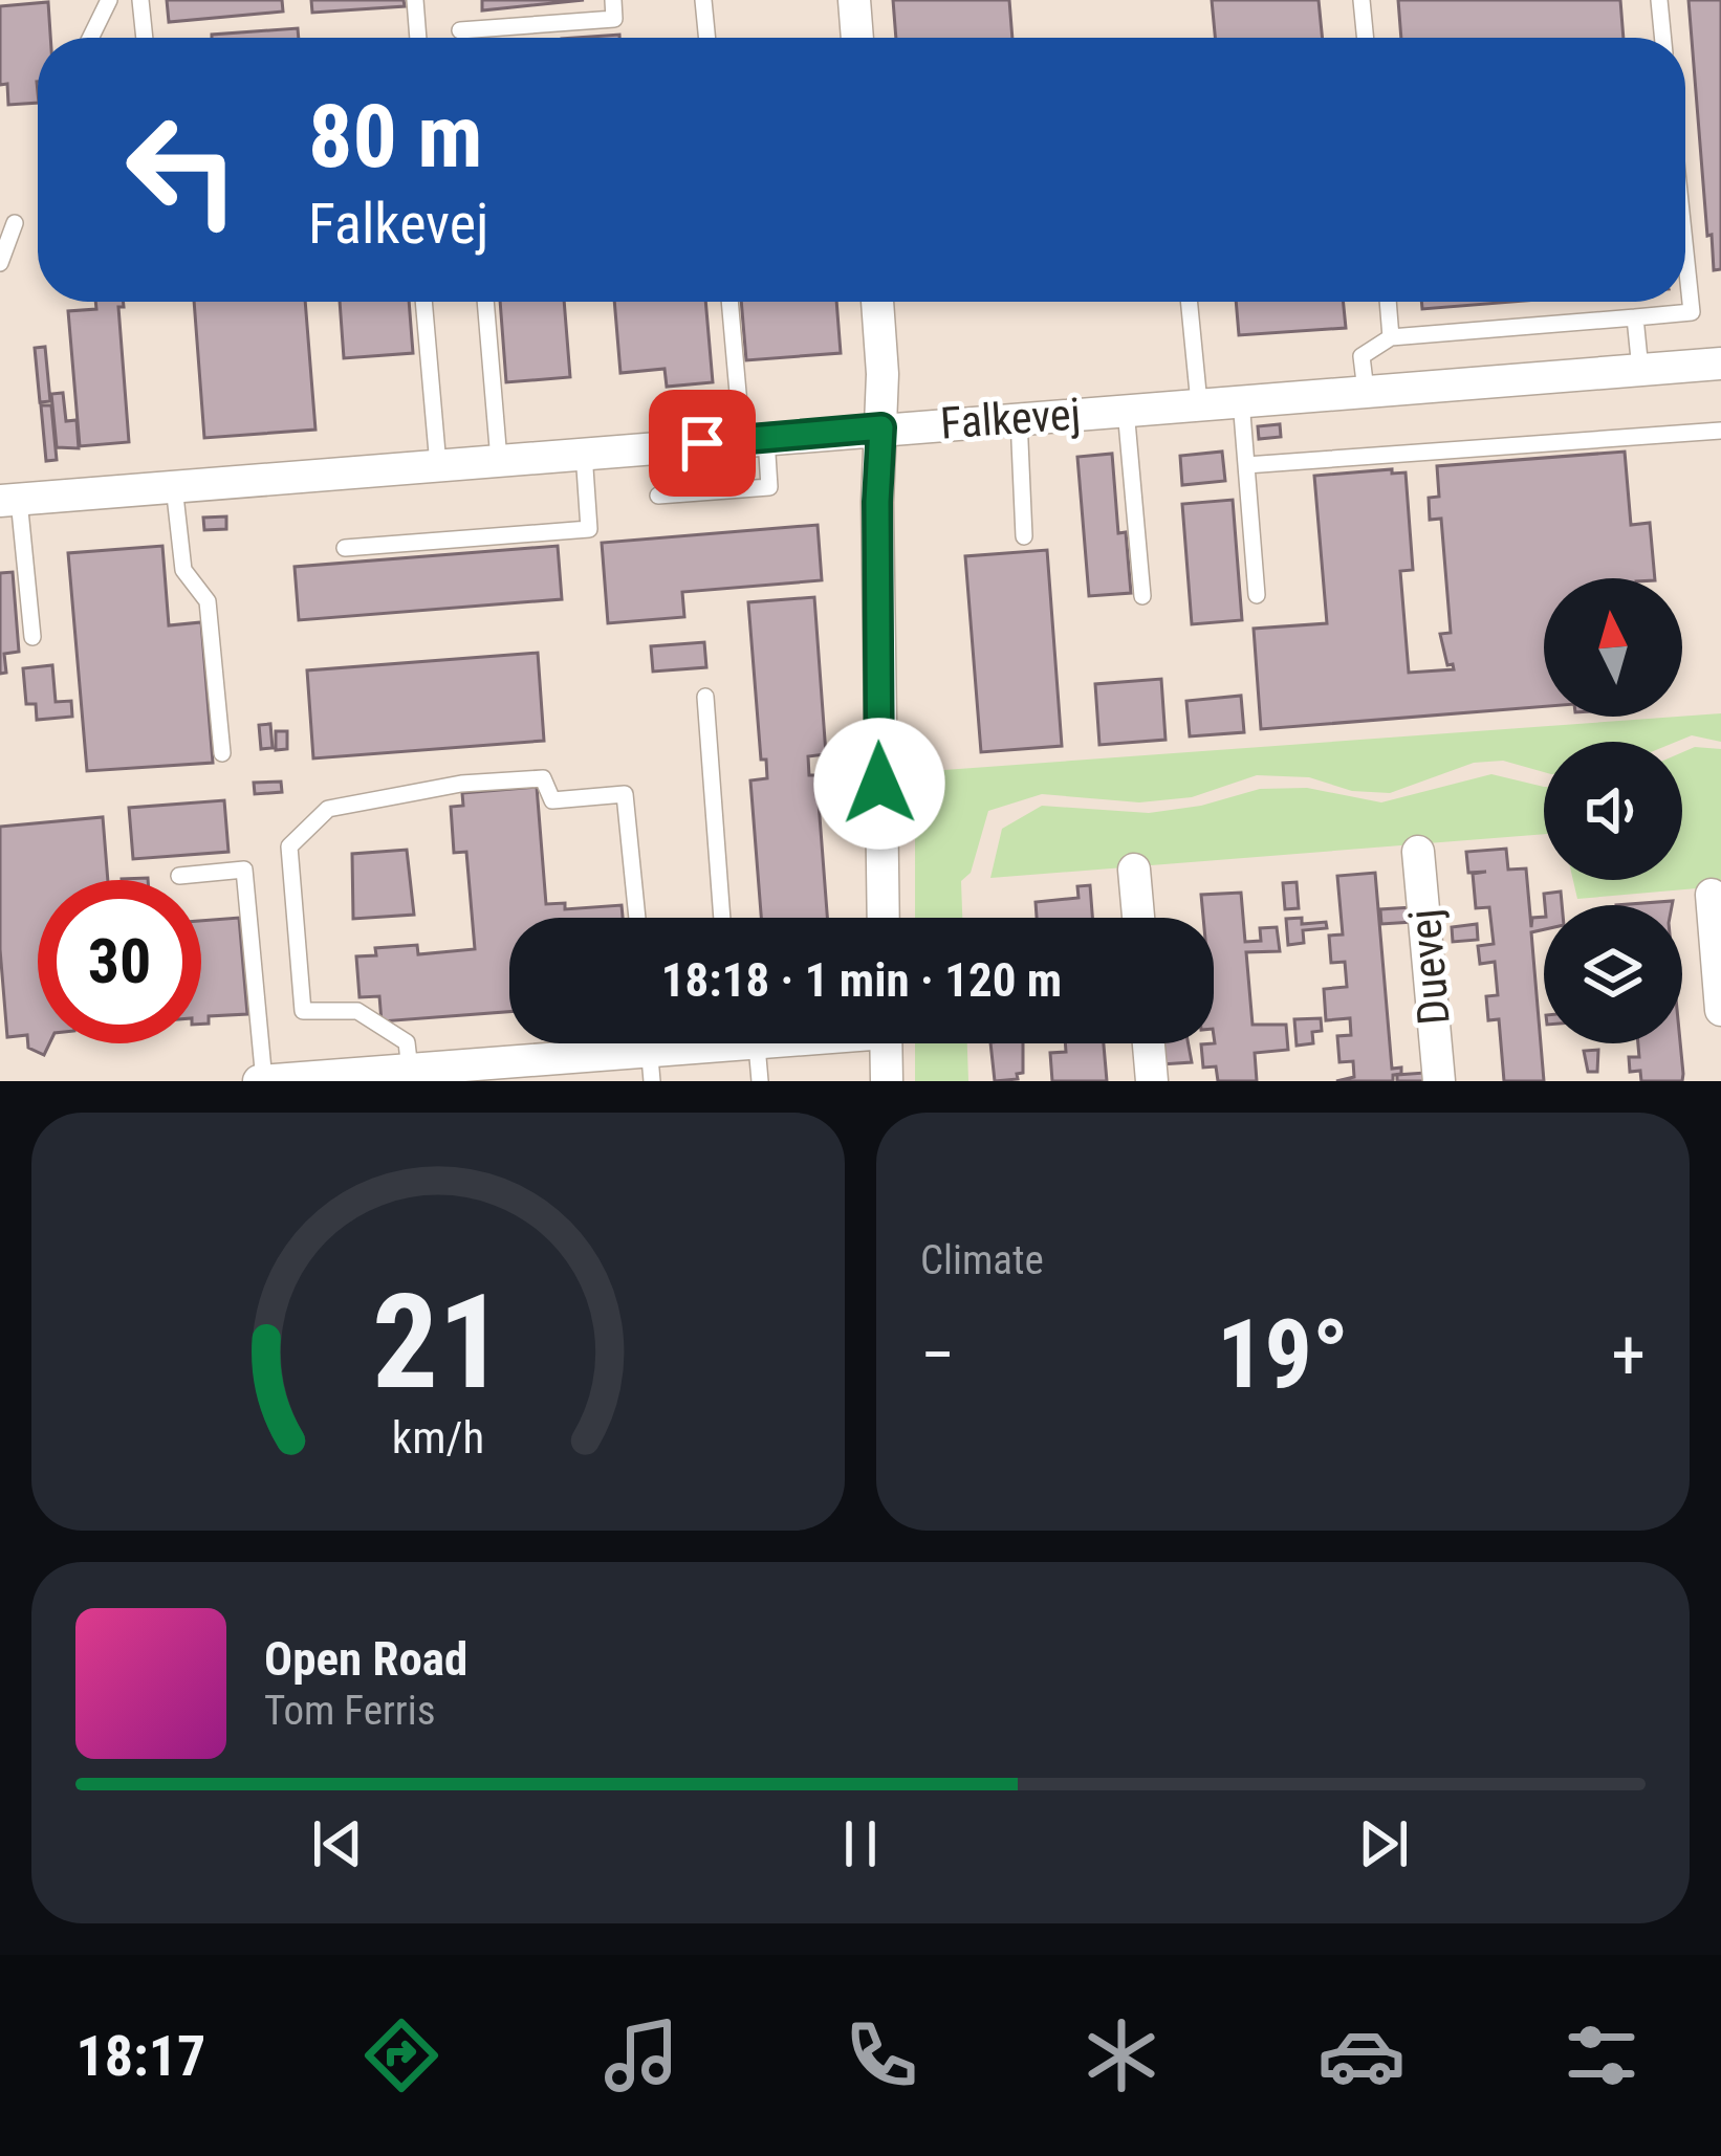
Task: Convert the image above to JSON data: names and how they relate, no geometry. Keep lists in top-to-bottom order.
{
  "streets": {
    "street": ["Falkevej", "Duevej"]
  },
  "north": "top",
  "page": {
    "turn": ["80 m", "Falkevej"],
    "limit": "30",
    "trip": "18:18 · 1 min · 120 m",
    "tile": "Climate",
    "heat": ["−", "19°", "+"],
    "song": ["Open Road", "Tom Ferris"],
    "tabs": "18:17",
    "gauge": ["21", "km/h"]
  }
}
